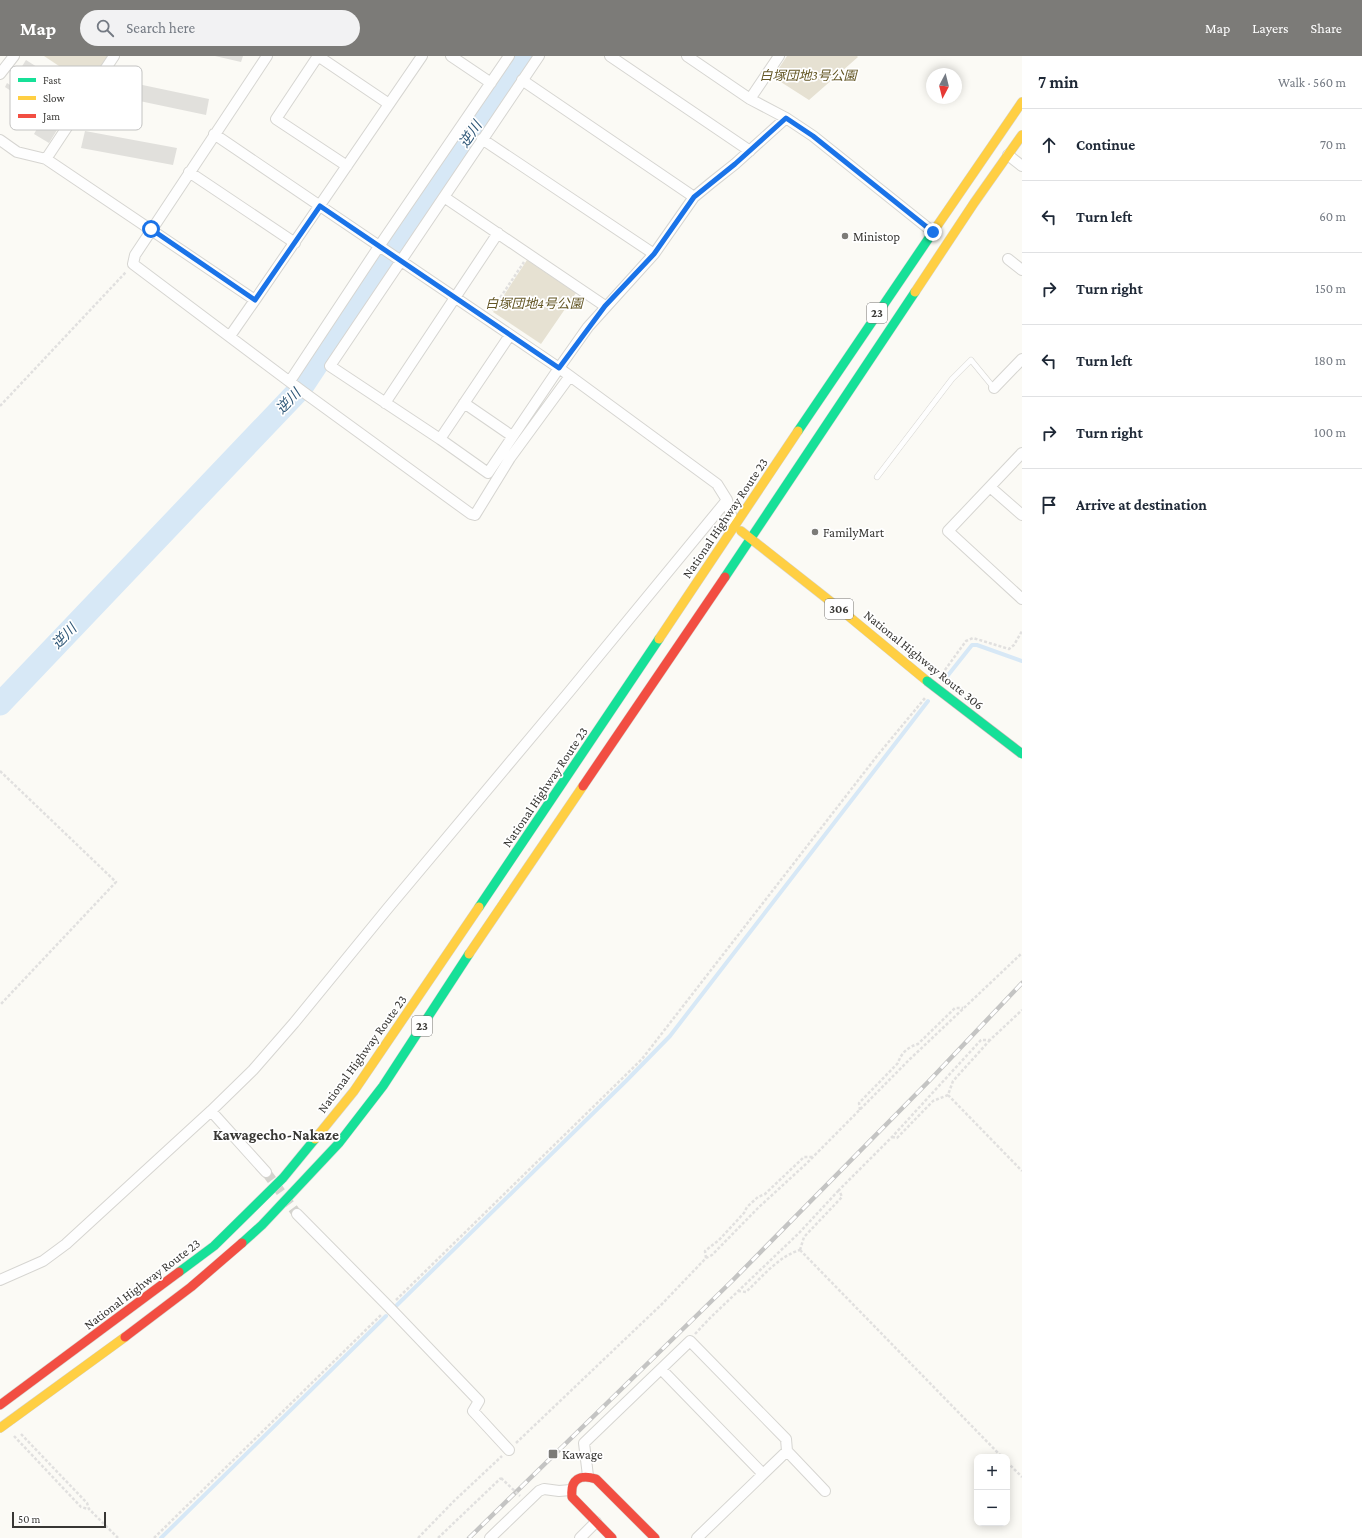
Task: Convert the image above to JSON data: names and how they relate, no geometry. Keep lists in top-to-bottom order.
{
  "streets": {
    "main road": [
      "23",
      "National Highway Route 23",
      "306",
      "National Highway Route 306"
    ]
  },
  "crossings": [
    ["23", "National Highway Route 306"],
    ["National Highway Route 23", "National Highway Route 306"]
  ],
  "districts": ["Kawagecho-Nakaze"],
  "water": ["逆川"],
  "parks": ["白塚団地3号公園", "白塚団地4号公園"],
  "places": {
    "other": ["Ministop", "FamilyMart"],
    "transit": ["Kawage"]
  },
  "legend": ["Fast", "Slow", "Jam"],
  "scale_bar": "50 m",
  "north": "bottom",
  "page": {
    "header": "Map",
    "search": "Search here",
    "nav": ["Map", "Layers", "Share"],
    "heading": ["7 min", "Walk · 560 m"],
    "list": [
      ["Continue", "70 m"],
      ["Turn left", "60 m"],
      ["Turn right", "150 m"],
      ["Turn left", "180 m"],
      ["Turn right", "100 m"],
      "Arrive at destination"
    ],
    "map_buttons": ["+", "−"],
    "scale": "50 m"
  }
}
